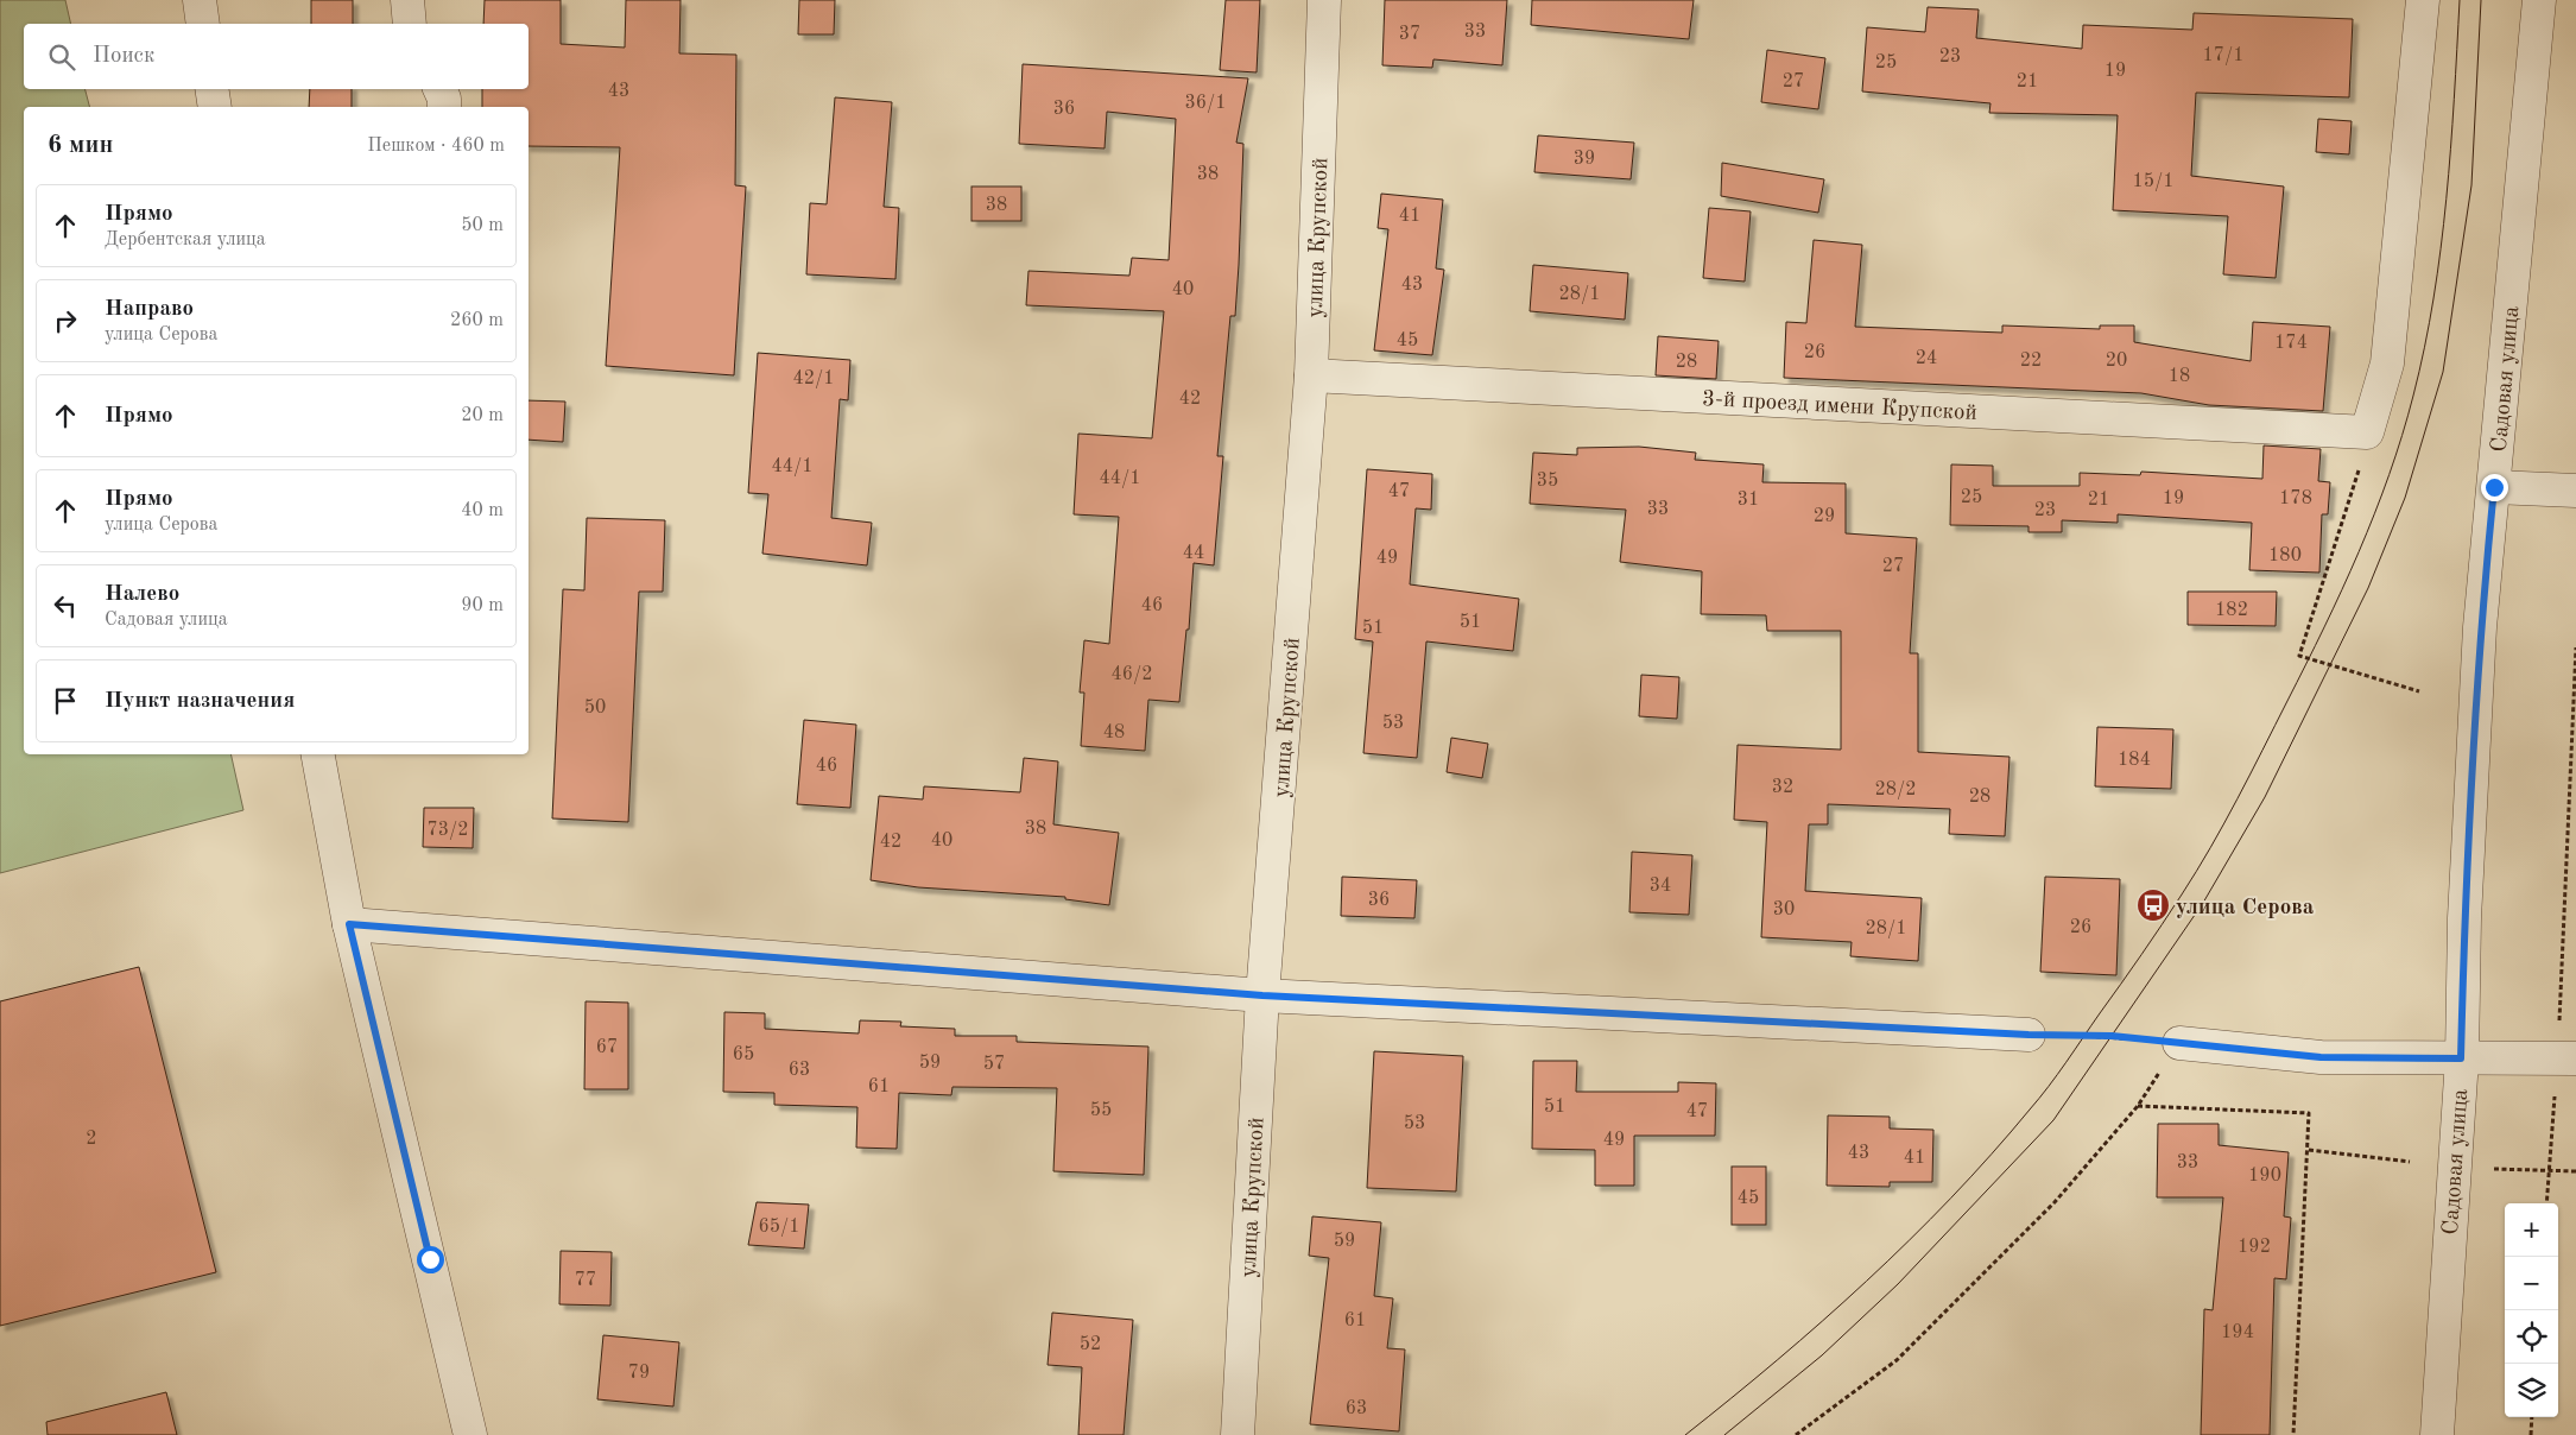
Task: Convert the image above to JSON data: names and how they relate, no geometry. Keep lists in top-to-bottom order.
{
  "streets": {
    "street": ["улица Крупской", "Садовая улица", "3-й проезд имени Крупской"]
  },
  "crossings": [
    ["улица Крупской", "3-й проезд имени Крупской"]
  ],
  "places": {
    "bus stop": ["улица Серова"]
  },
  "house_numbers": [
    "33",
    "37",
    "17/1",
    "23",
    "25",
    "19",
    "27",
    "21",
    "43",
    "36/1",
    "36",
    "39",
    "38",
    "15/1",
    "38",
    "41",
    "43",
    "40",
    "28/1",
    "45",
    "174",
    "26",
    "24",
    "22",
    "20",
    "28",
    "18",
    "42/1",
    "42",
    "44/1",
    "44/1",
    "35",
    "47",
    "25",
    "19",
    "178",
    "31",
    "21",
    "33",
    "23",
    "29",
    "44",
    "180",
    "49",
    "27",
    "46",
    "182",
    "51",
    "51",
    "46/2",
    "50",
    "53",
    "48",
    "184",
    "46",
    "32",
    "28/2",
    "28",
    "38",
    "73/2",
    "40",
    "42",
    "34",
    "36",
    "30",
    "26",
    "28/1",
    "67",
    "65",
    "59",
    "57",
    "63",
    "61",
    "51",
    "55",
    "47",
    "53",
    "2",
    "49",
    "43",
    "41",
    "33",
    "190",
    "45",
    "65/1",
    "59",
    "192",
    "77",
    "61",
    "194",
    "52",
    "79",
    "63"
  ],
  "page": {
    "search": "Поиск",
    "heading": ["6 мин", "Пешком · 460 m"],
    "list": [
      ["Прямо", "Дербентская улица", "50 m"],
      ["Направо", "улица Серова", "260 m"],
      ["Прямо", "20 m"],
      ["Прямо", "улица Серова", "40 m"],
      ["Налево", "Садовая улица", "90 m"],
      "Пункт назначения"
    ],
    "map_buttons": ["+", "−"]
  }
}
